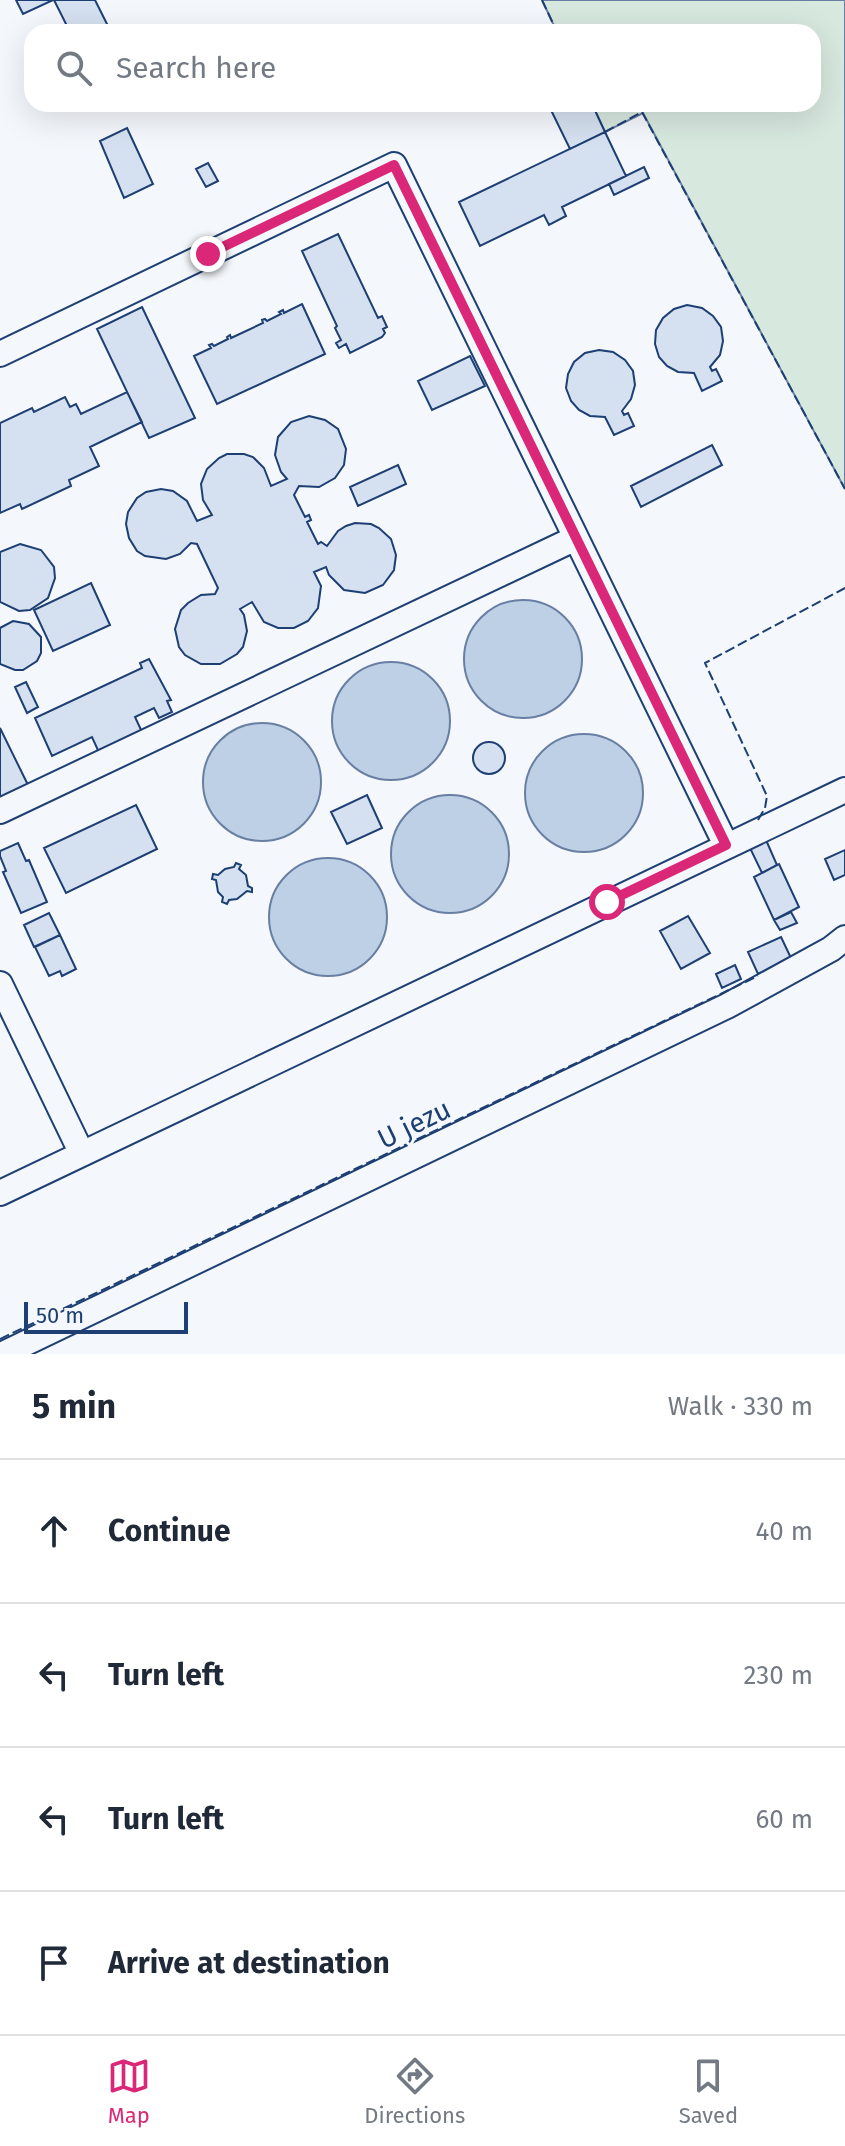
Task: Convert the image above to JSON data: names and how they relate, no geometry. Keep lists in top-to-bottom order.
{
  "streets": {
    "street": ["U jezu"]
  },
  "scale_bar": "50 m",
  "page": {
    "search": "Search here",
    "scale": "50 m",
    "heading": ["5 min", "Walk · 330 m"],
    "list": [
      ["Continue", "40 m"],
      ["Turn left", "230 m"],
      ["Turn left", "60 m"],
      "Arrive at destination"
    ],
    "nav": ["Map", "Directions", "Saved"]
  }
}
